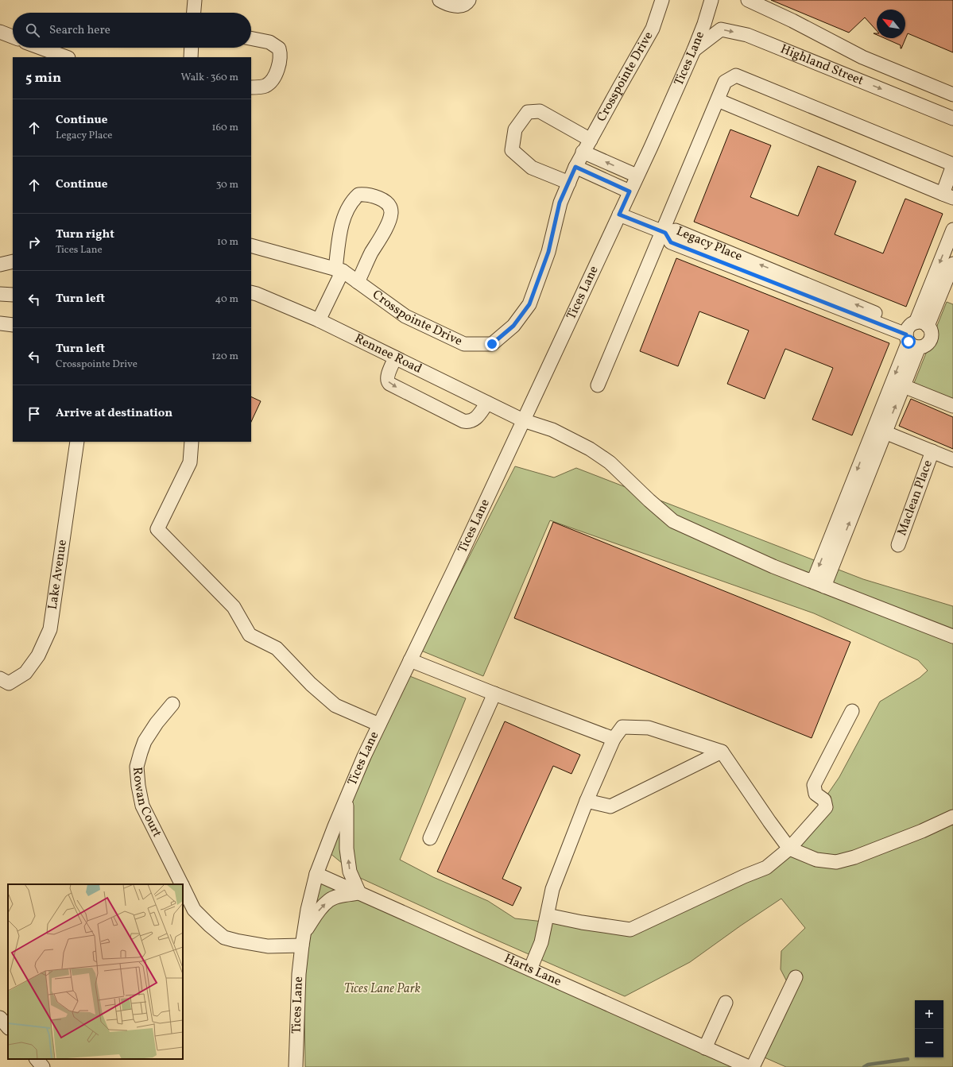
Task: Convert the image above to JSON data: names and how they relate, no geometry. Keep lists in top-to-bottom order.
{
  "streets": {
    "street": [
      "Tices Lane",
      "Highland Street",
      "Crosspointe Drive",
      "Legacy Place",
      "Rennee Road",
      "Maclean Place",
      "Lake Avenue",
      "Rowan Court",
      "Harts Lane"
    ]
  },
  "crossings": [
    ["Tices Lane", "Highland Street"],
    ["Tices Lane", "Rennee Road"],
    ["Tices Lane", "Rowan Court"],
    ["Tices Lane", "Harts Lane"]
  ],
  "parks": ["Tices Lane Park"],
  "north": "top left",
  "page": {
    "search": "Search here",
    "heading": ["5 min", "Walk · 360 m"],
    "list": [
      ["Continue", "Legacy Place", "160 m"],
      ["Continue", "30 m"],
      ["Turn right", "Tices Lane", "10 m"],
      ["Turn left", "40 m"],
      ["Turn left", "Crosspointe Drive", "120 m"],
      "Arrive at destination"
    ],
    "map_buttons": ["+", "−"]
  }
}
